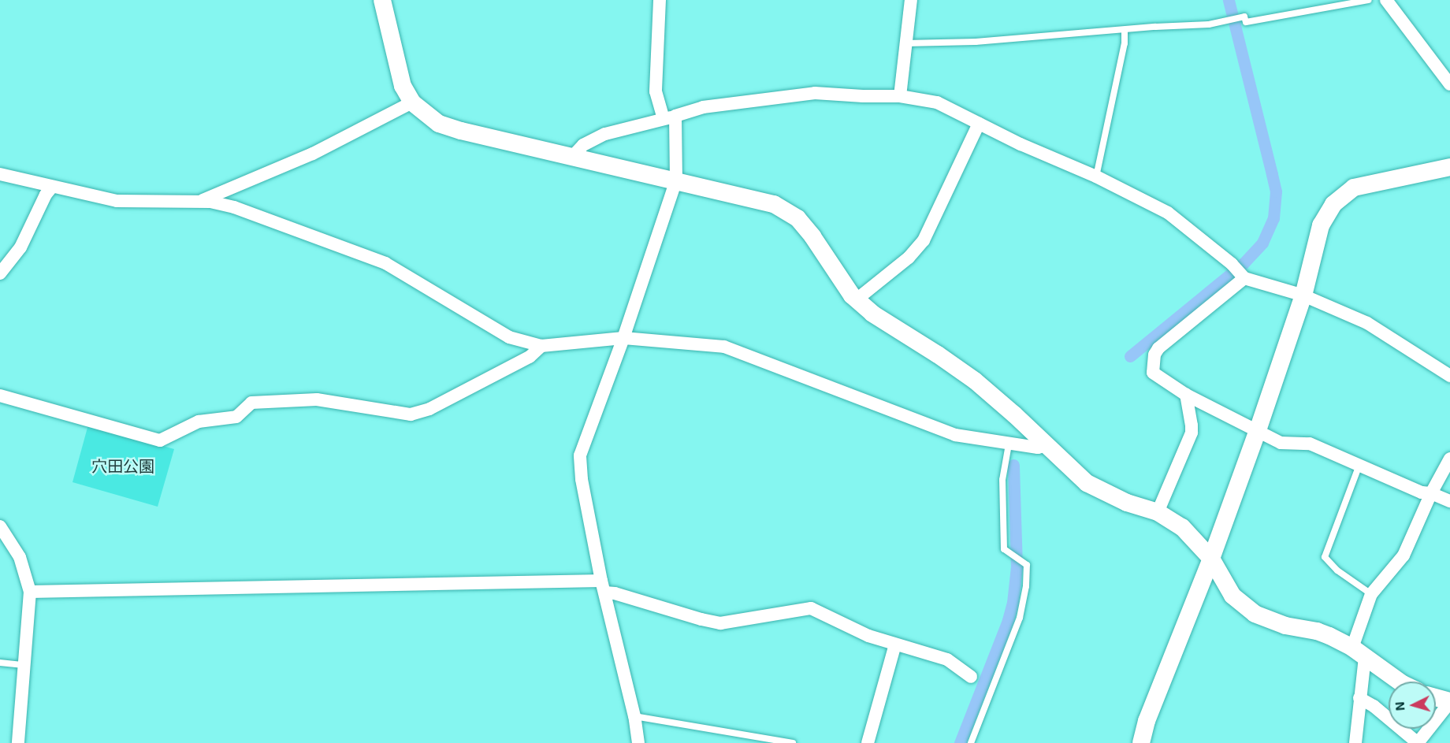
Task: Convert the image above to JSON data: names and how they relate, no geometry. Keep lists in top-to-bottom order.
{
  "parks": ["穴田公園"],
  "north": "left"
}
